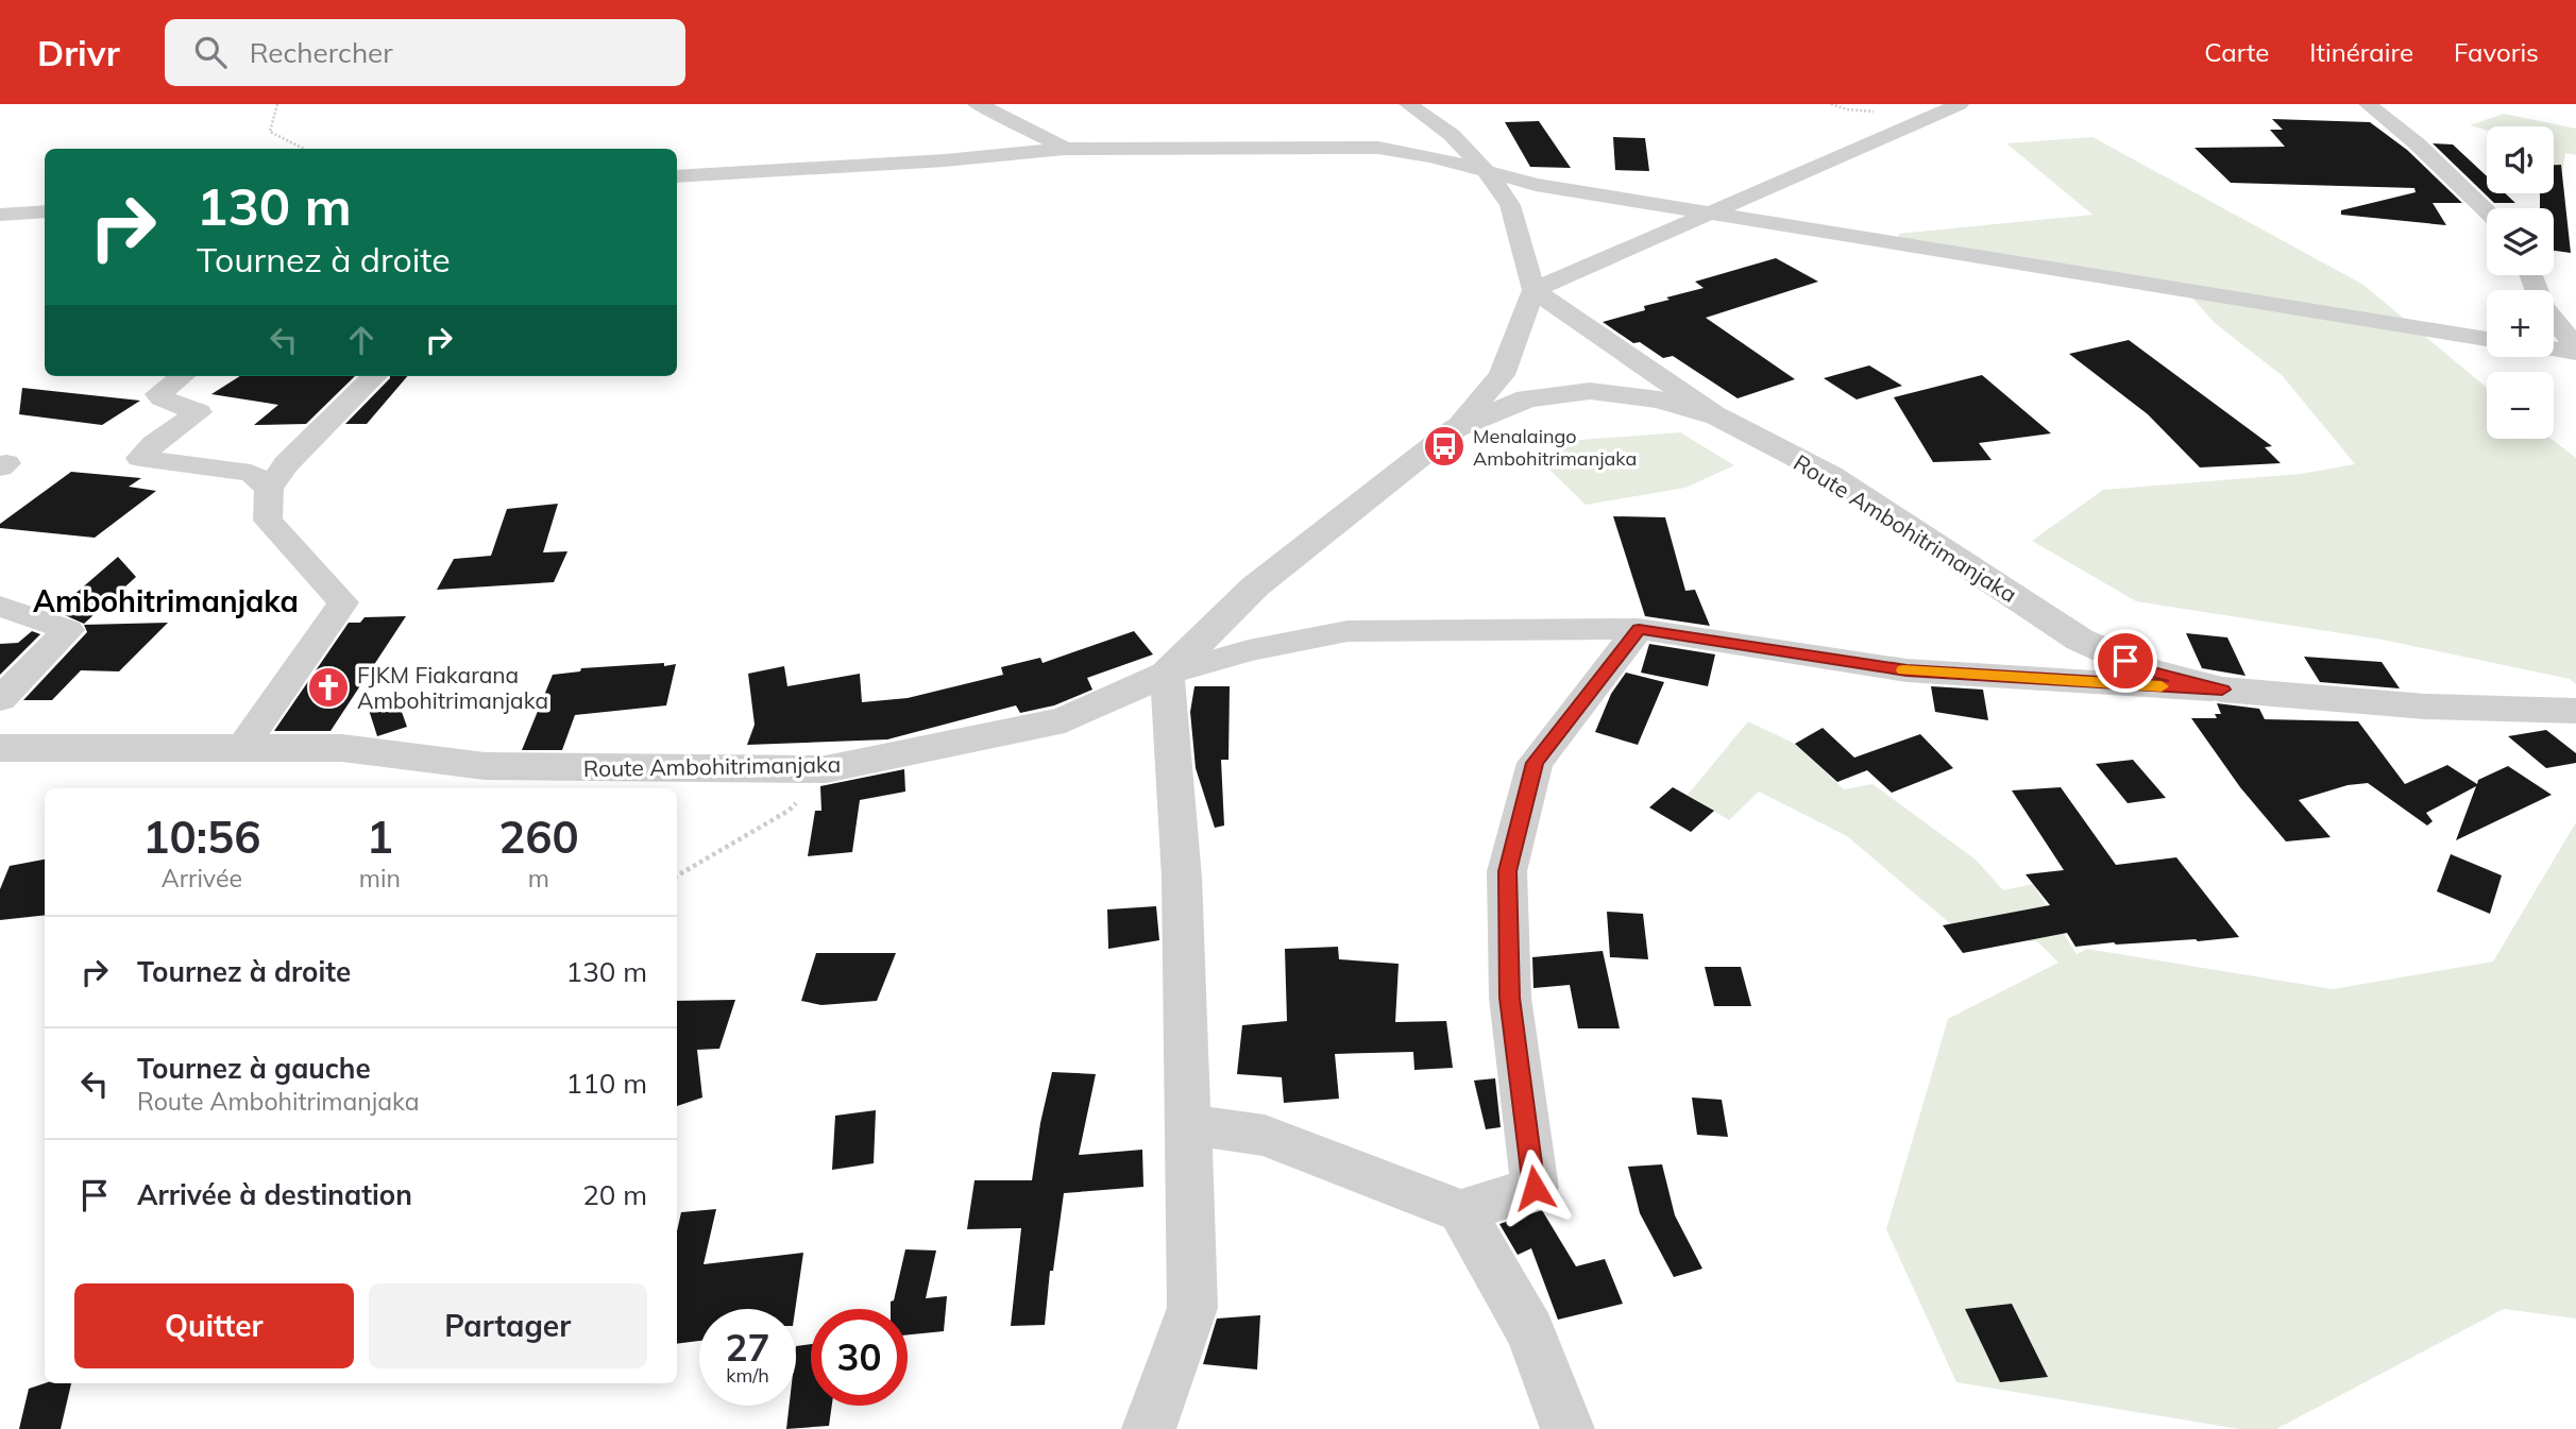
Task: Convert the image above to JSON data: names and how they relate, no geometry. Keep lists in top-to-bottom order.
{
  "streets": {
    "street": ["Route Ambohitrimanjaka"]
  },
  "districts": ["Ambohitrimanjaka"],
  "places": {
    "bus stop": ["Menalaingo Ambohitrimanjaka"],
    "church": ["FJKM Fiakarana Ambohitrimanjaka"]
  },
  "page": {
    "header": "Drivr",
    "search": "Rechercher",
    "nav": ["Carte", "Itinéraire", "Favoris"],
    "map_buttons": ["+", "−"],
    "turn": ["130 m", "Tournez à droite"],
    "eta": [
      "10:56",
      "Arrivée",
      "1",
      "min",
      "260",
      "m"
    ],
    "list": [
      {
        "name": "Tournez à droite",
        "value": "130 m"
      },
      {
        "name": "Tournez à gauche",
        "note": "Route Ambohitrimanjaka",
        "value": "110 m"
      },
      {
        "name": "Arrivée à destination",
        "value": "20 m"
      }
    ],
    "buttons": ["Quitter", "Partager"],
    "speed": "27 km/h",
    "limit": "30"
  }
}
